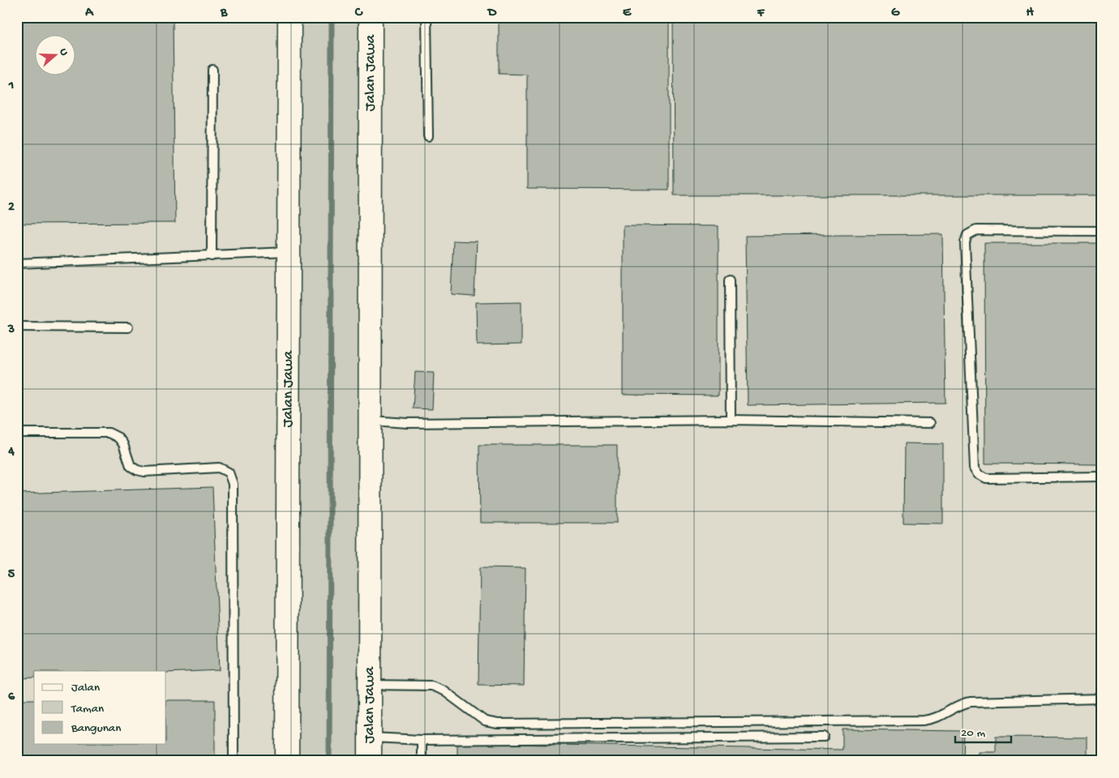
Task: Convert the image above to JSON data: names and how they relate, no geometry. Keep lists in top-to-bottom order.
{
  "streets": {
    "street": ["Jalan Jawa"]
  },
  "legend": ["Jalan", "Taman", "Bangunan"],
  "scale_bar": "20 m",
  "north": "right",
  "grid": {
    "columns": [
      "A",
      "B",
      "C",
      "D",
      "E",
      "F",
      "G",
      "H"
    ],
    "rows": [
      "1",
      "2",
      "3",
      "4",
      "5",
      "6"
    ]
  }
}
